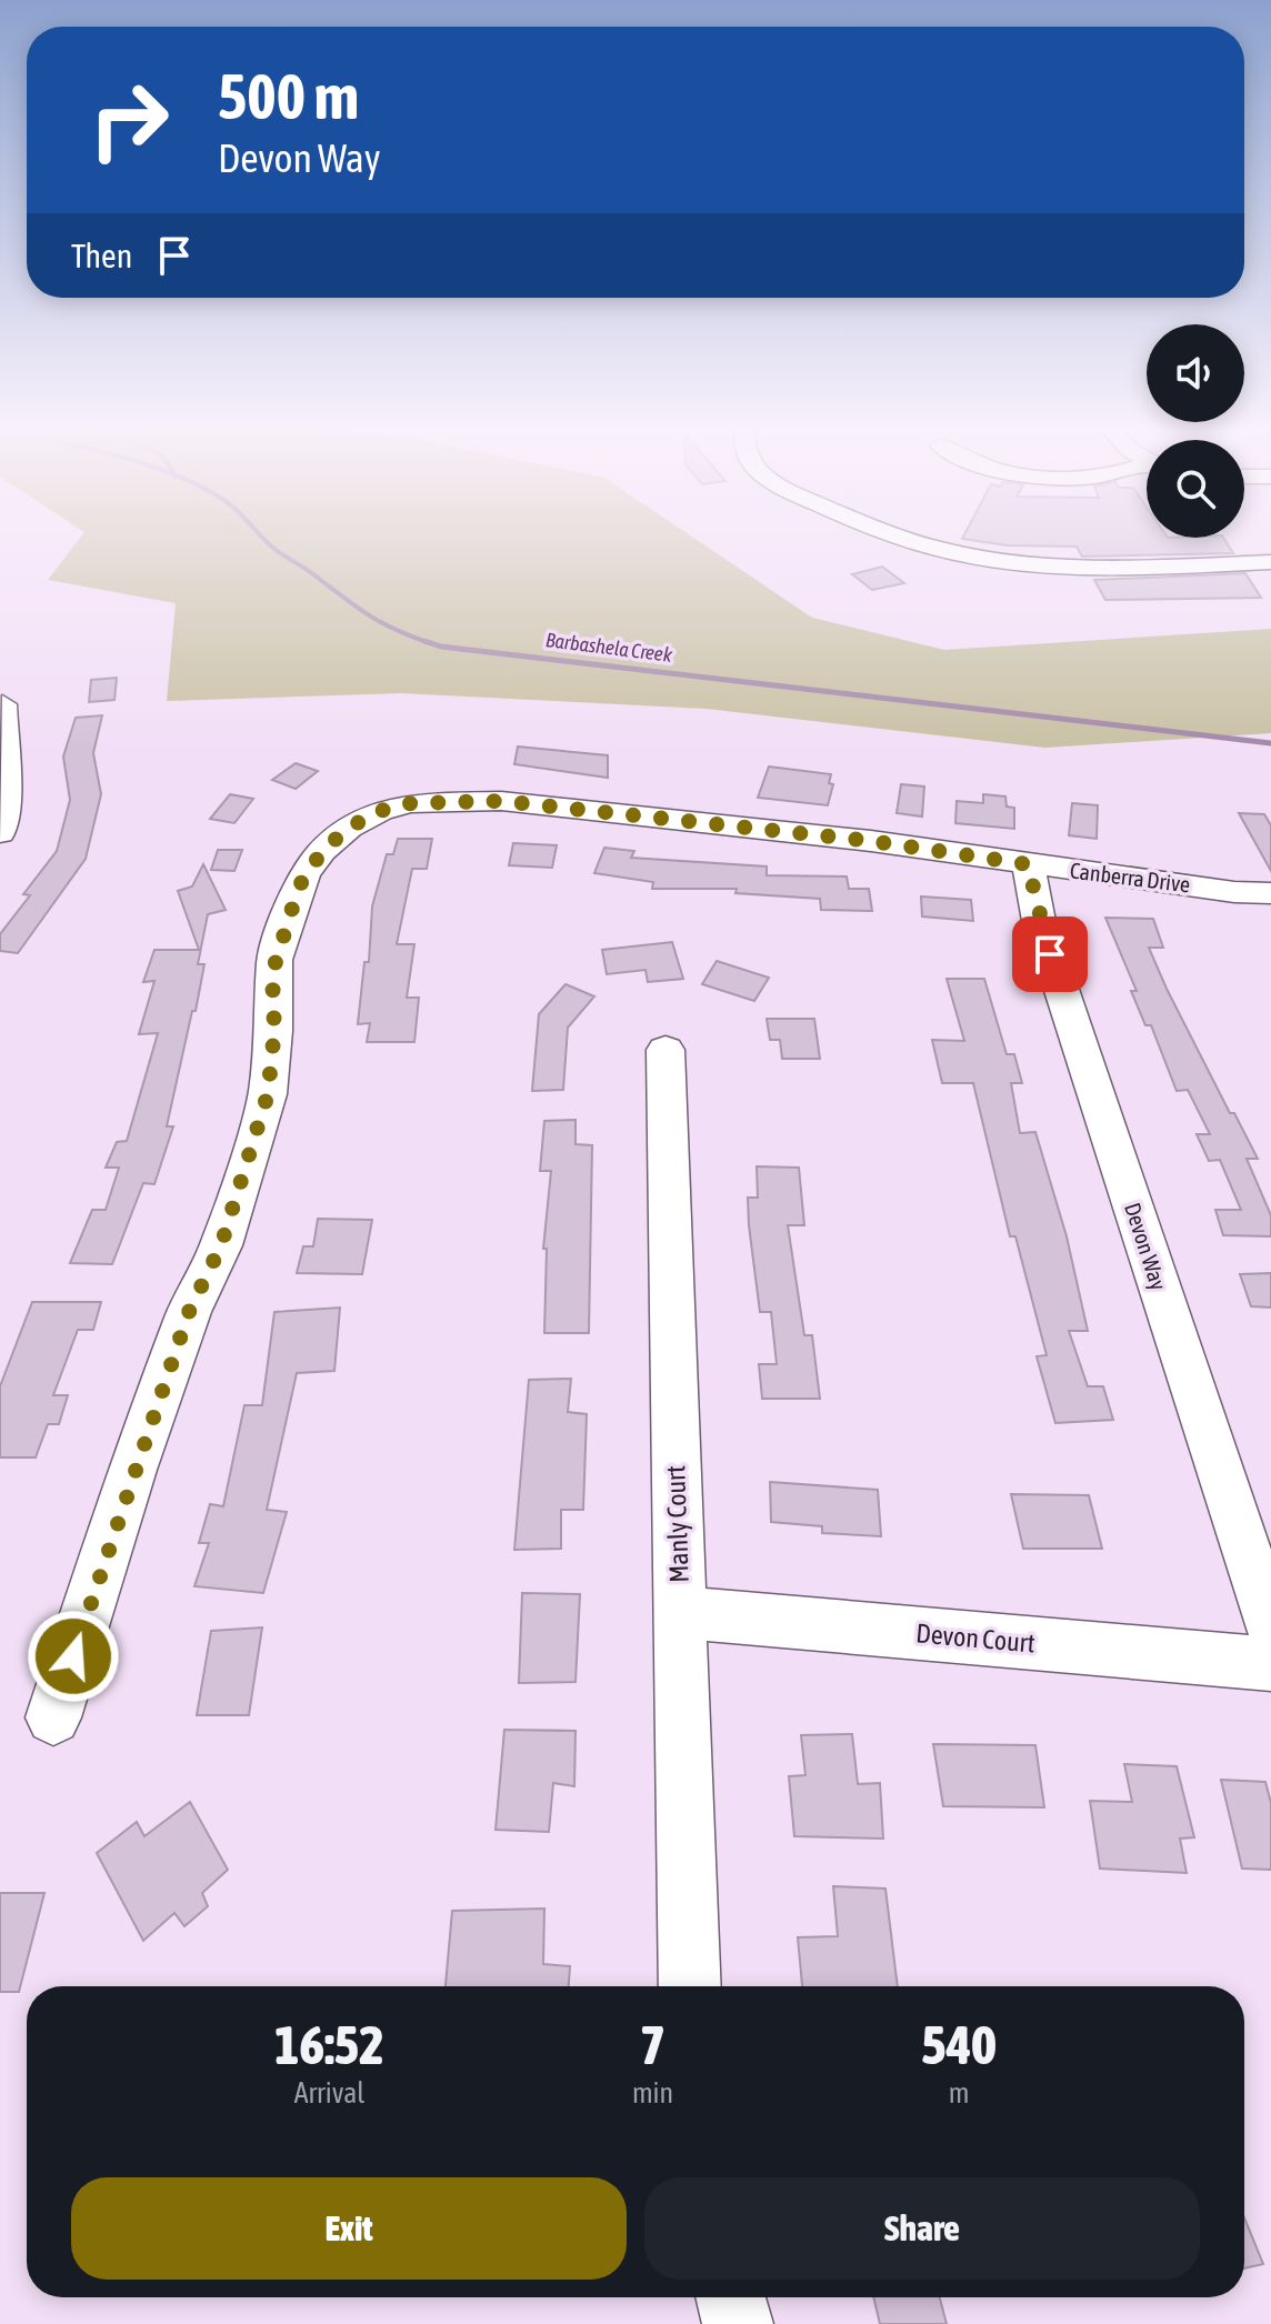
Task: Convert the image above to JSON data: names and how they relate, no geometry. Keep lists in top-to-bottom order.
{
  "streets": {
    "street": [
      "Canberra Drive",
      "Devon Way",
      "Manly Court",
      "Devon Court"
    ]
  },
  "crossings": [
    ["Canberra Drive", "Devon Way"],
    ["Manly Court", "Devon Court"]
  ],
  "water": ["Barbashela Creek"],
  "page": {
    "turn": ["500 m", "Devon Way"],
    "then": "Then",
    "eta": [
      "16:52",
      "Arrival",
      "7",
      "min",
      "540",
      "m"
    ],
    "buttons": ["Exit", "Share"]
  }
}
